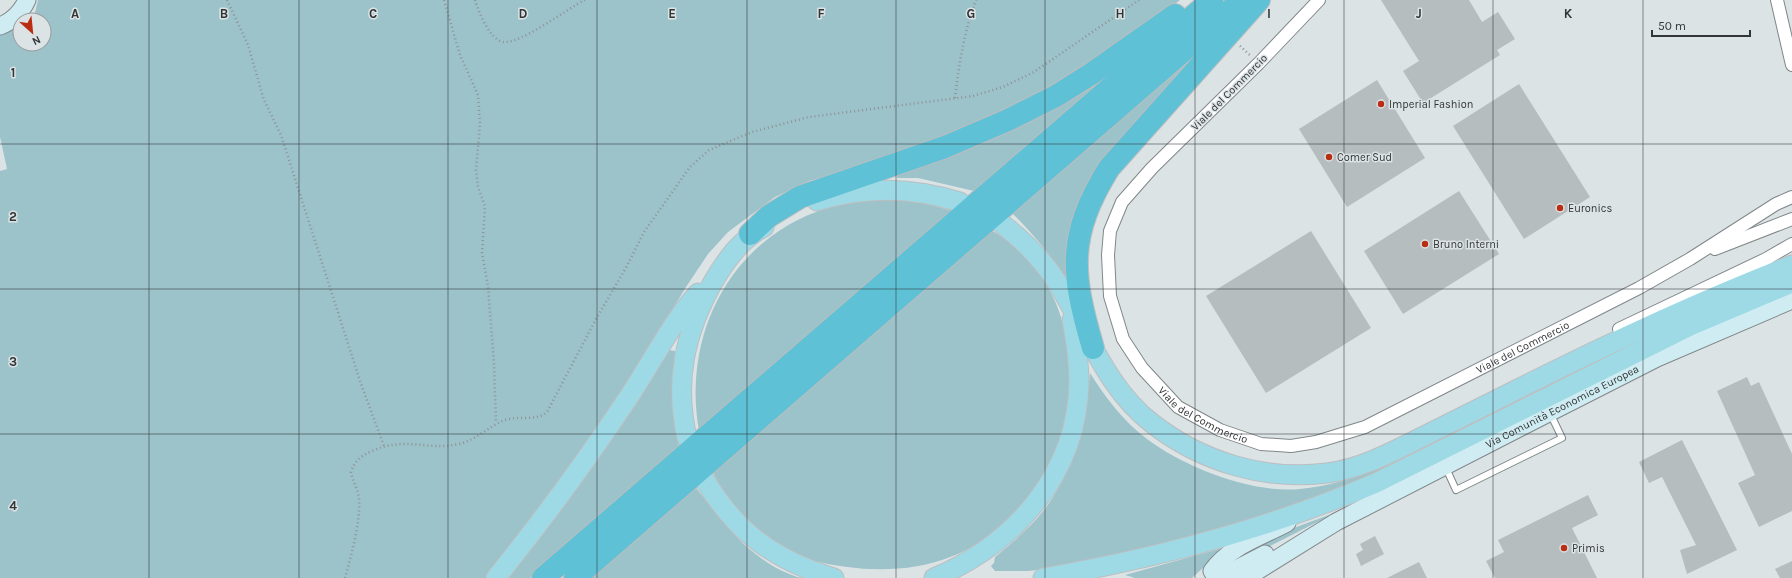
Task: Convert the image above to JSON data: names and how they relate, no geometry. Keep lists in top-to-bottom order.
{
  "streets": {
    "street": ["Viale del Commercio", "Via Comunità Economica Europea"]
  },
  "places": [
    "Imperial Fashion",
    "Comer Sud",
    "Euronics",
    "Bruno Interni",
    "Primis"
  ],
  "scale_bar": "50 m",
  "north": "bottom right",
  "grid": {
    "columns": [
      "A",
      "B",
      "C",
      "D",
      "E",
      "F",
      "G",
      "H",
      "I",
      "J",
      "K"
    ],
    "rows": [
      "1",
      "2",
      "3",
      "4"
    ]
  }
}
